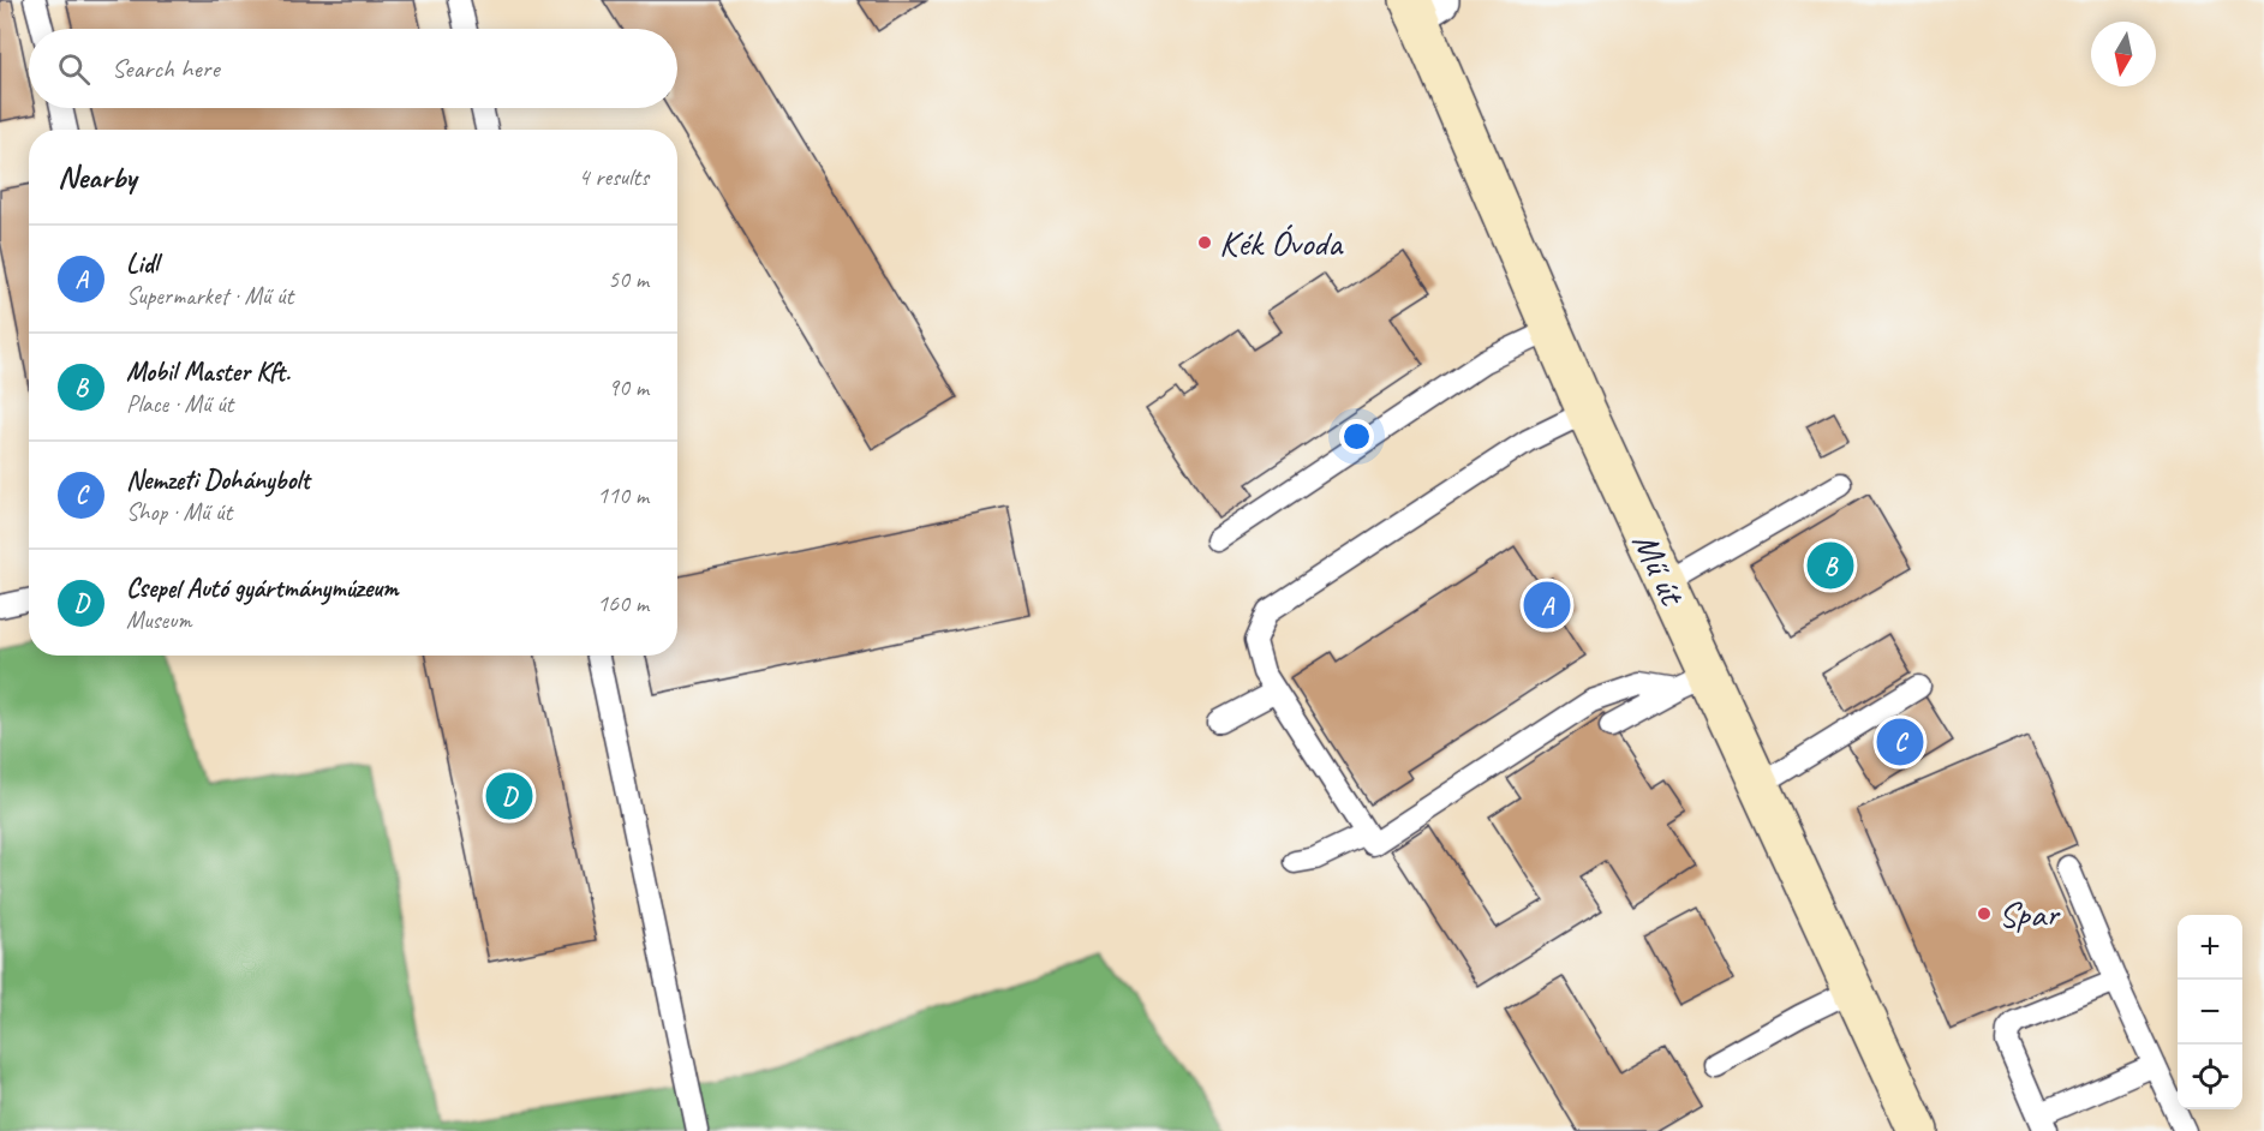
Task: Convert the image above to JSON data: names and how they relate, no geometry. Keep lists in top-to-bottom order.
{
  "streets": {
    "street": ["Mű út"]
  },
  "places": ["Kék Óvoda", "Spar"],
  "north": "bottom",
  "page": {
    "search": "Search here",
    "heading": ["Nearby", "4 results"],
    "list": [
      {
        "mark": "A",
        "name": "Lidl",
        "note": "Supermarket · Mű út",
        "value": "50 m"
      },
      {
        "mark": "B",
        "name": "Mobil Master Kft.",
        "note": "Place · Mű út",
        "value": "90 m"
      },
      {
        "mark": "C",
        "name": "Nemzeti Dohánybolt",
        "note": "Shop · Mű út",
        "value": "110 m"
      },
      {
        "mark": "D",
        "name": "Csepel Autó gyártmánymúzeum",
        "note": "Museum",
        "value": "160 m"
      }
    ],
    "pins": [
      "B",
      "A",
      "C",
      "D"
    ],
    "map_buttons": ["+", "−"]
  }
}
